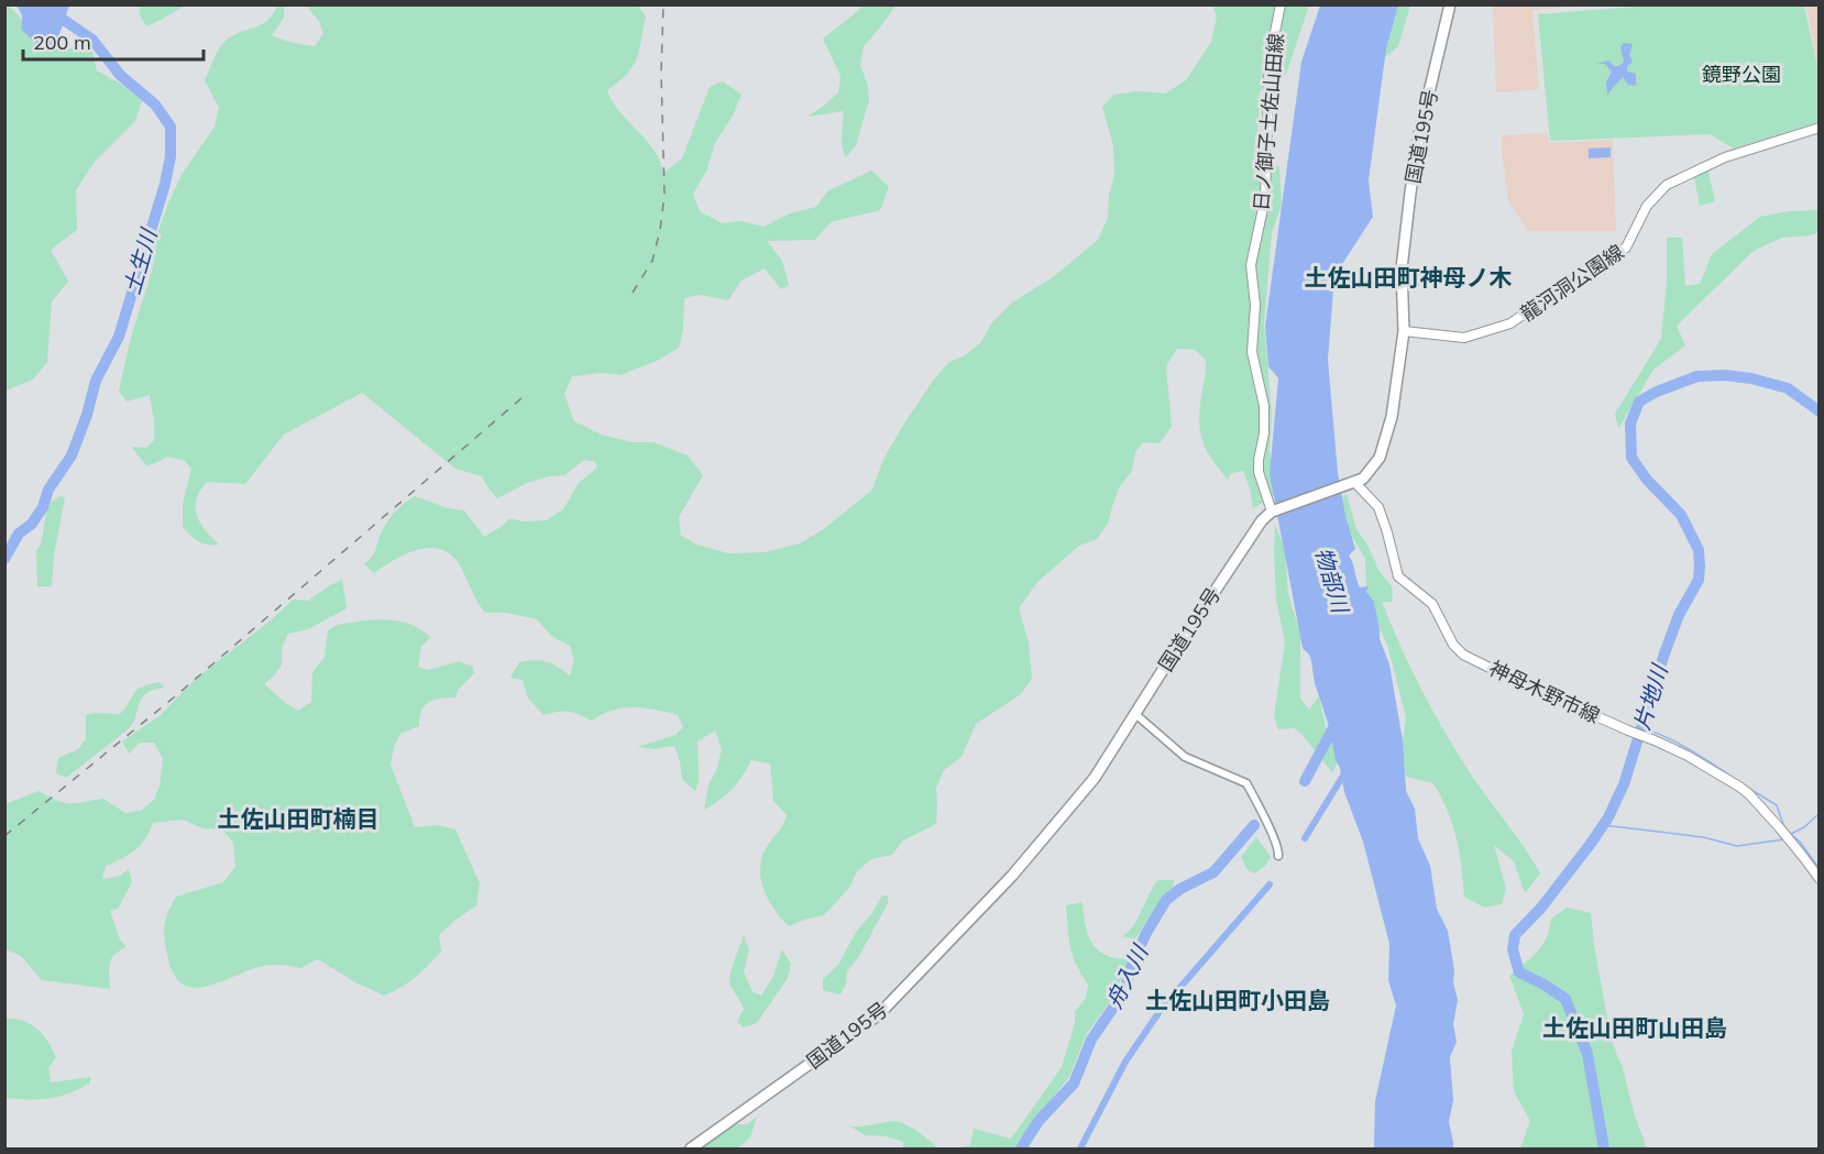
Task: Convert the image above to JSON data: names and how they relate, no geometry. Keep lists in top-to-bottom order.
{
  "streets": {
    "highway": ["国道195号"],
    "main road": ["日ノ御子土佐山田線", "龍河洞公園線", "神母木野市線"]
  },
  "crossings": [
    ["日ノ御子土佐山田線", "国道195号"],
    ["国道195号", "龍河洞公園線"],
    ["国道195号", "神母木野市線"]
  ],
  "districts": [
    "土佐山田町神母ノ木",
    "土佐山田町楠目",
    "土佐山田町小田島",
    "土佐山田町山田島"
  ],
  "water": [
    "土生川",
    "物部川",
    "片地川",
    "舟入川"
  ],
  "parks": ["鏡野公園"],
  "scale_bar": "200 m"
}
